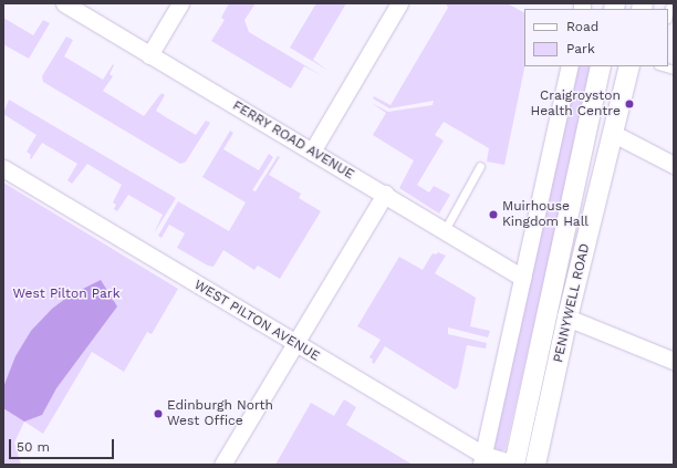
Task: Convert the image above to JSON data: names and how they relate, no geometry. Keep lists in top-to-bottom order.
{
  "streets": {
    "street": ["FERRY ROAD AVENUE", "PENNYWELL ROAD", "WEST PILTON AVENUE"]
  },
  "crossings": [
    ["PENNYWELL ROAD", "WEST PILTON AVENUE"]
  ],
  "parks": ["West Pilton Park"],
  "places": ["Craigroyston Health Centre", "Muirhouse Kingdom Hall", "Edinburgh North West Office"],
  "legend": ["Road", "Park"],
  "scale_bar": "50 m"
}
